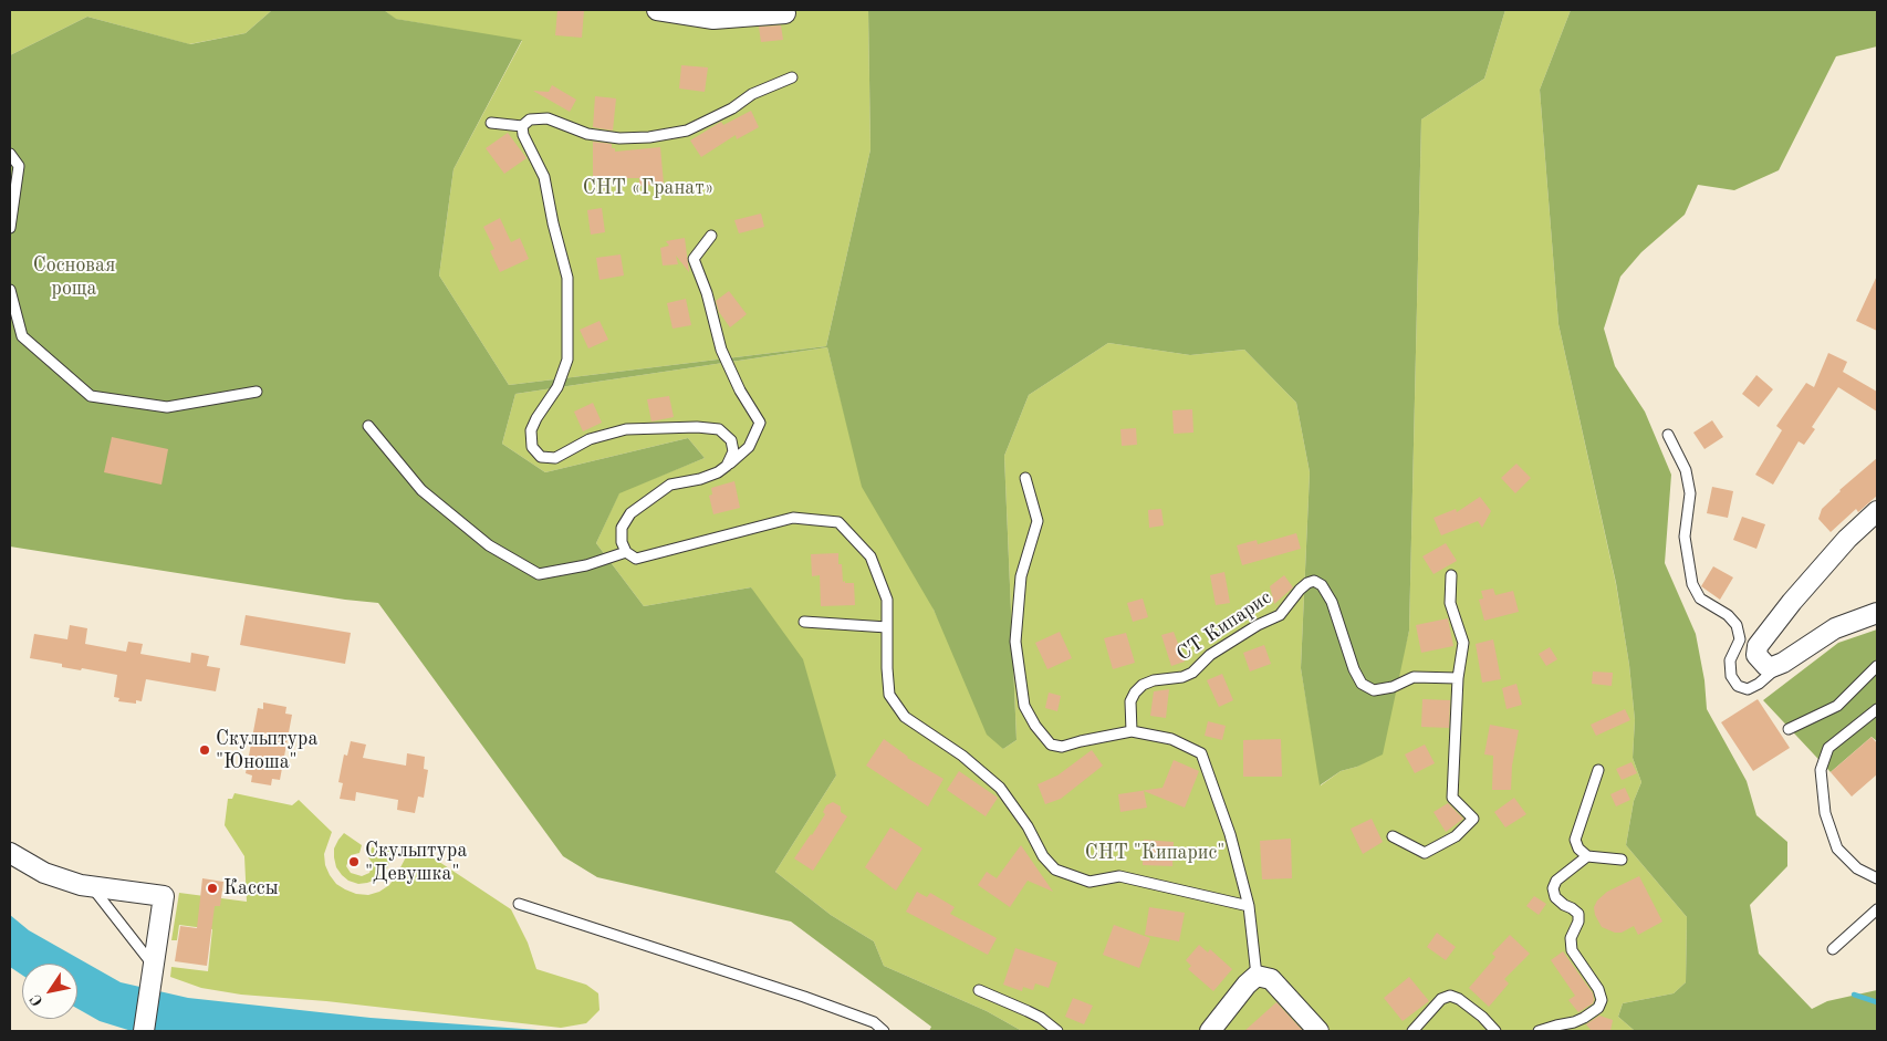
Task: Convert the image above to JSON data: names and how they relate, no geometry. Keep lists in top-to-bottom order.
{
  "streets": {
    "lane": ["СТ Кипарис"]
  },
  "parks": ["СНТ «Гранат»", "Сосновая роща", "СНТ \"Кипарис\""],
  "places": ["Скульптура \"Юноша\"", "Скульптура \"Девушка\"", "Кассы"],
  "north": "bottom left"
}
